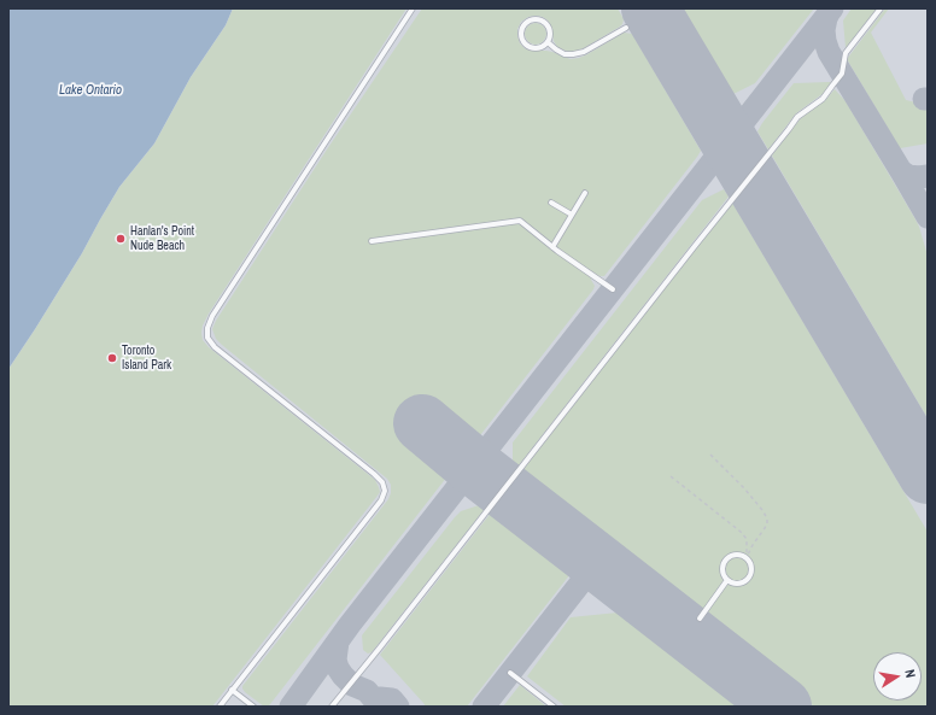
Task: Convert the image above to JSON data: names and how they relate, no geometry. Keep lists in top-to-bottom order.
{
  "water": ["Lake Ontario"],
  "places": ["Hanlan's Point Nude Beach", "Toronto Island Park"],
  "north": "right"
}
